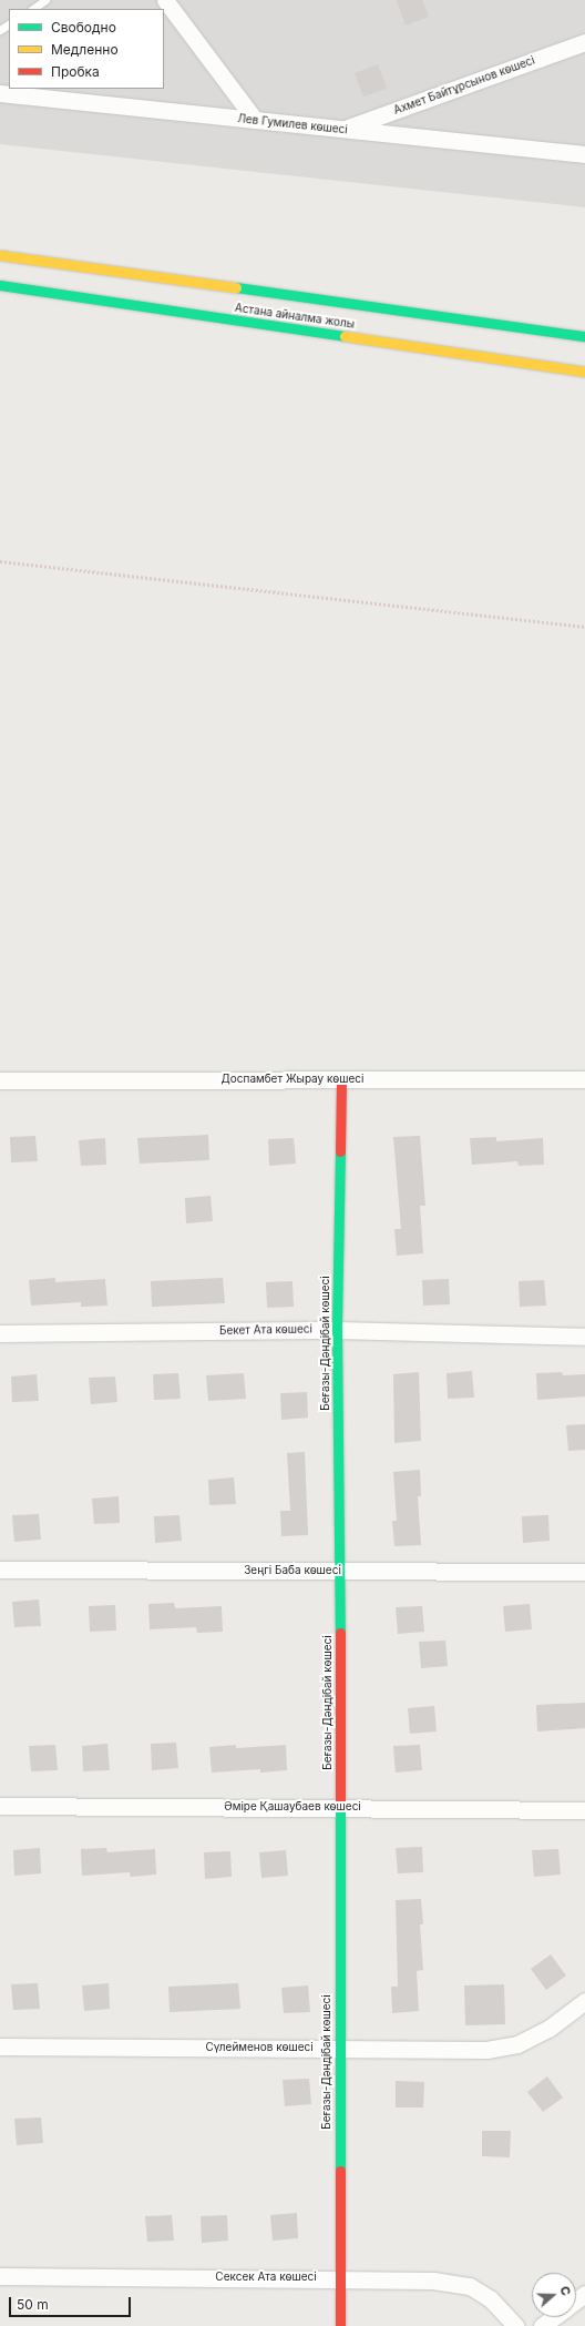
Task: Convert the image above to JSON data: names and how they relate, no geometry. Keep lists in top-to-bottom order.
{
  "streets": {
    "main road": ["Астана айналма жолы", "Беғазы-Дәндібай көшесі"],
    "street": [
      "Ахмет Байтұрсынов көшесі",
      "Лев Гумилев көшесі",
      "Доспамбет Жырау көшесі",
      "Бекет Ата көшесі",
      "Зеңгі Баба көшесі",
      "Әміре Қашаубаев көшесі",
      "Сүлейменов көшесі",
      "Сексек Ата көшесі"
    ]
  },
  "crossings": [
    ["Ахмет Байтұрсынов көшесі", "Лев Гумилев көшесі"],
    ["Доспамбет Жырау көшесі", "Беғазы-Дәндібай көшесі"],
    ["Бекет Ата көшесі", "Беғазы-Дәндібай көшесі"],
    ["Беғазы-Дәндібай көшесі", "Зеңгі Баба көшесі"],
    ["Беғазы-Дәндібай көшесі", "Әміре Қашаубаев көшесі"],
    ["Беғазы-Дәндібай көшесі", "Сүлейменов көшесі"],
    ["Беғазы-Дәндібай көшесі", "Сексек Ата көшесі"]
  ],
  "legend": ["Свободно", "Медленно", "Пробка"],
  "scale_bar": "50 m",
  "north": "right"
}
